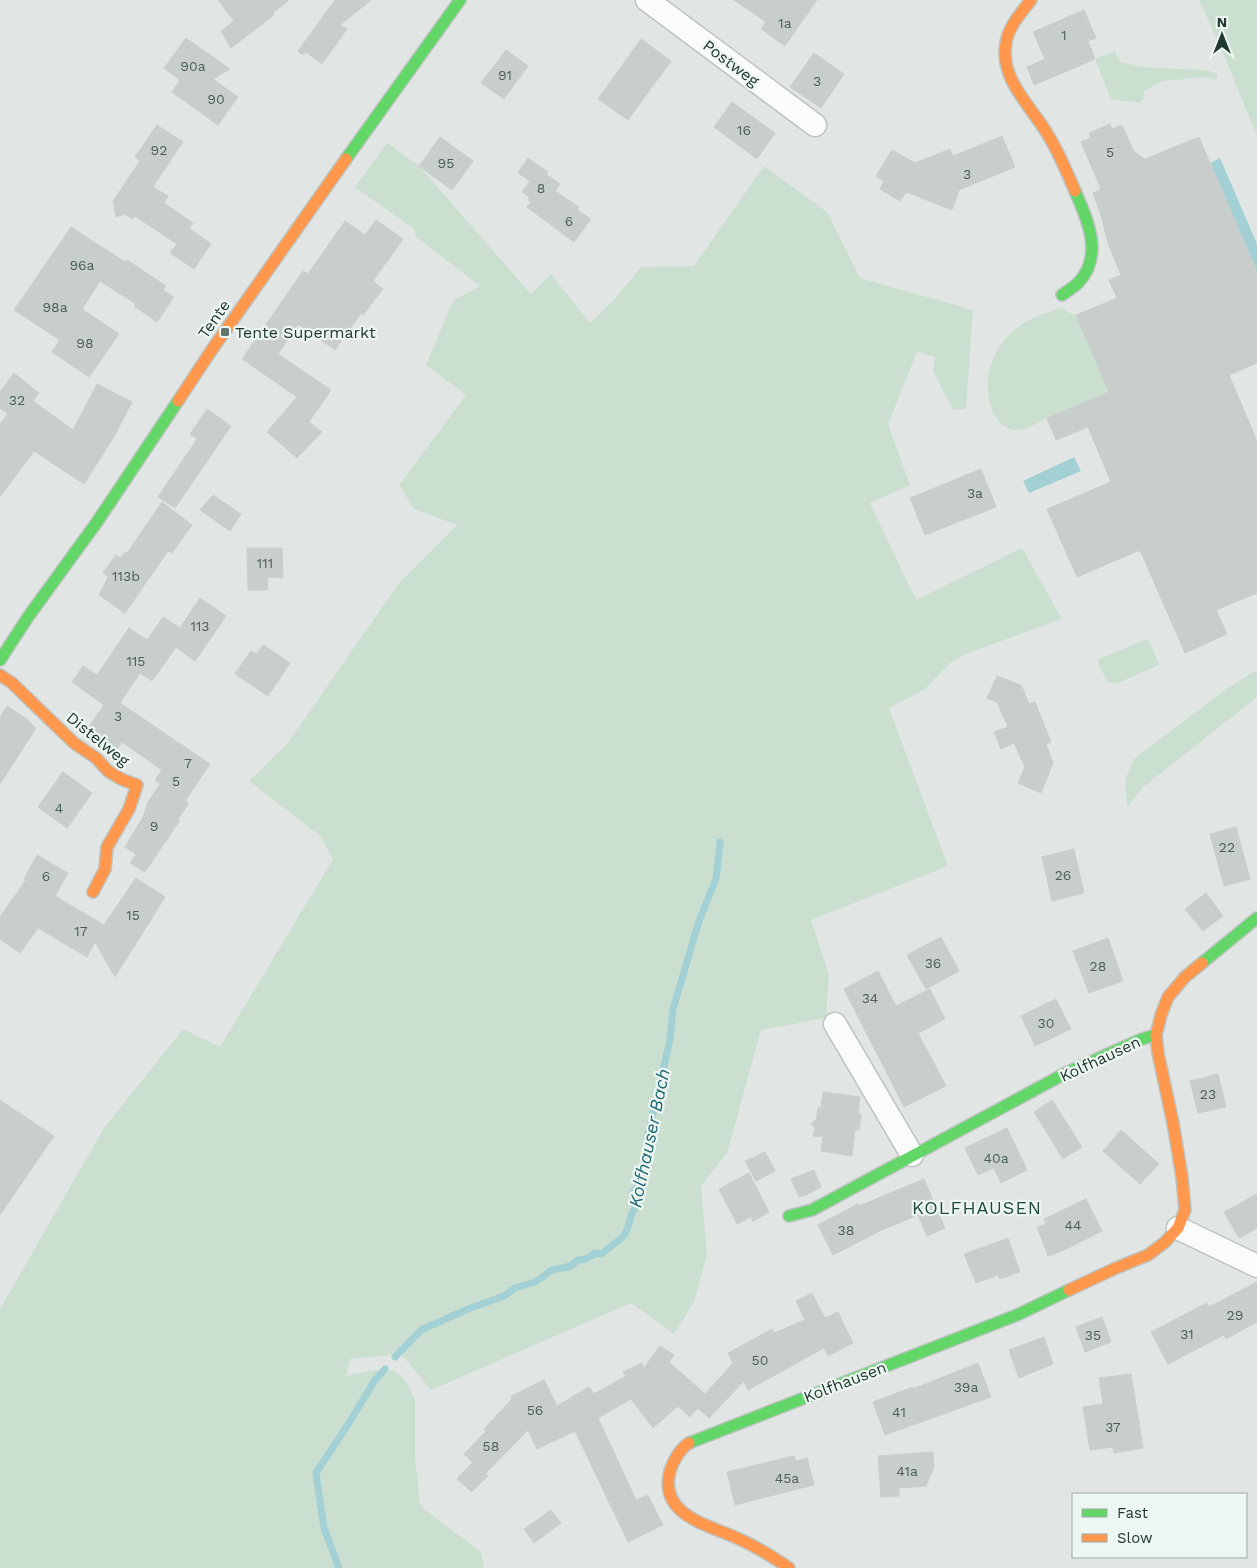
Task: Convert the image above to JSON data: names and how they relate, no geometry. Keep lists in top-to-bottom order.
{
  "streets": {
    "street": [
      "Postweg",
      "Tente",
      "Distelweg",
      "Kolfhausen"
    ]
  },
  "districts": ["KOLFHAUSEN"],
  "water": ["Kolfhauser Bach"],
  "places": {
    "transit": ["Tente Supermarkt"]
  },
  "house_numbers": [
    "1a",
    "1",
    "90a",
    "91",
    "3",
    "90",
    "16",
    "92",
    "5",
    "95",
    "3",
    "8",
    "6",
    "96a",
    "98a",
    "98",
    "32",
    "3a",
    "111",
    "113b",
    "113",
    "115",
    "3",
    "7",
    "5",
    "4",
    "9",
    "22",
    "26",
    "6",
    "15",
    "17",
    "36",
    "28",
    "34",
    "30",
    "23",
    "40a",
    "44",
    "38",
    "29",
    "31",
    "35",
    "50",
    "39a",
    "56",
    "41",
    "37",
    "58",
    "41a",
    "45a"
  ],
  "legend": ["Fast", "Slow"],
  "north": "top"
}
